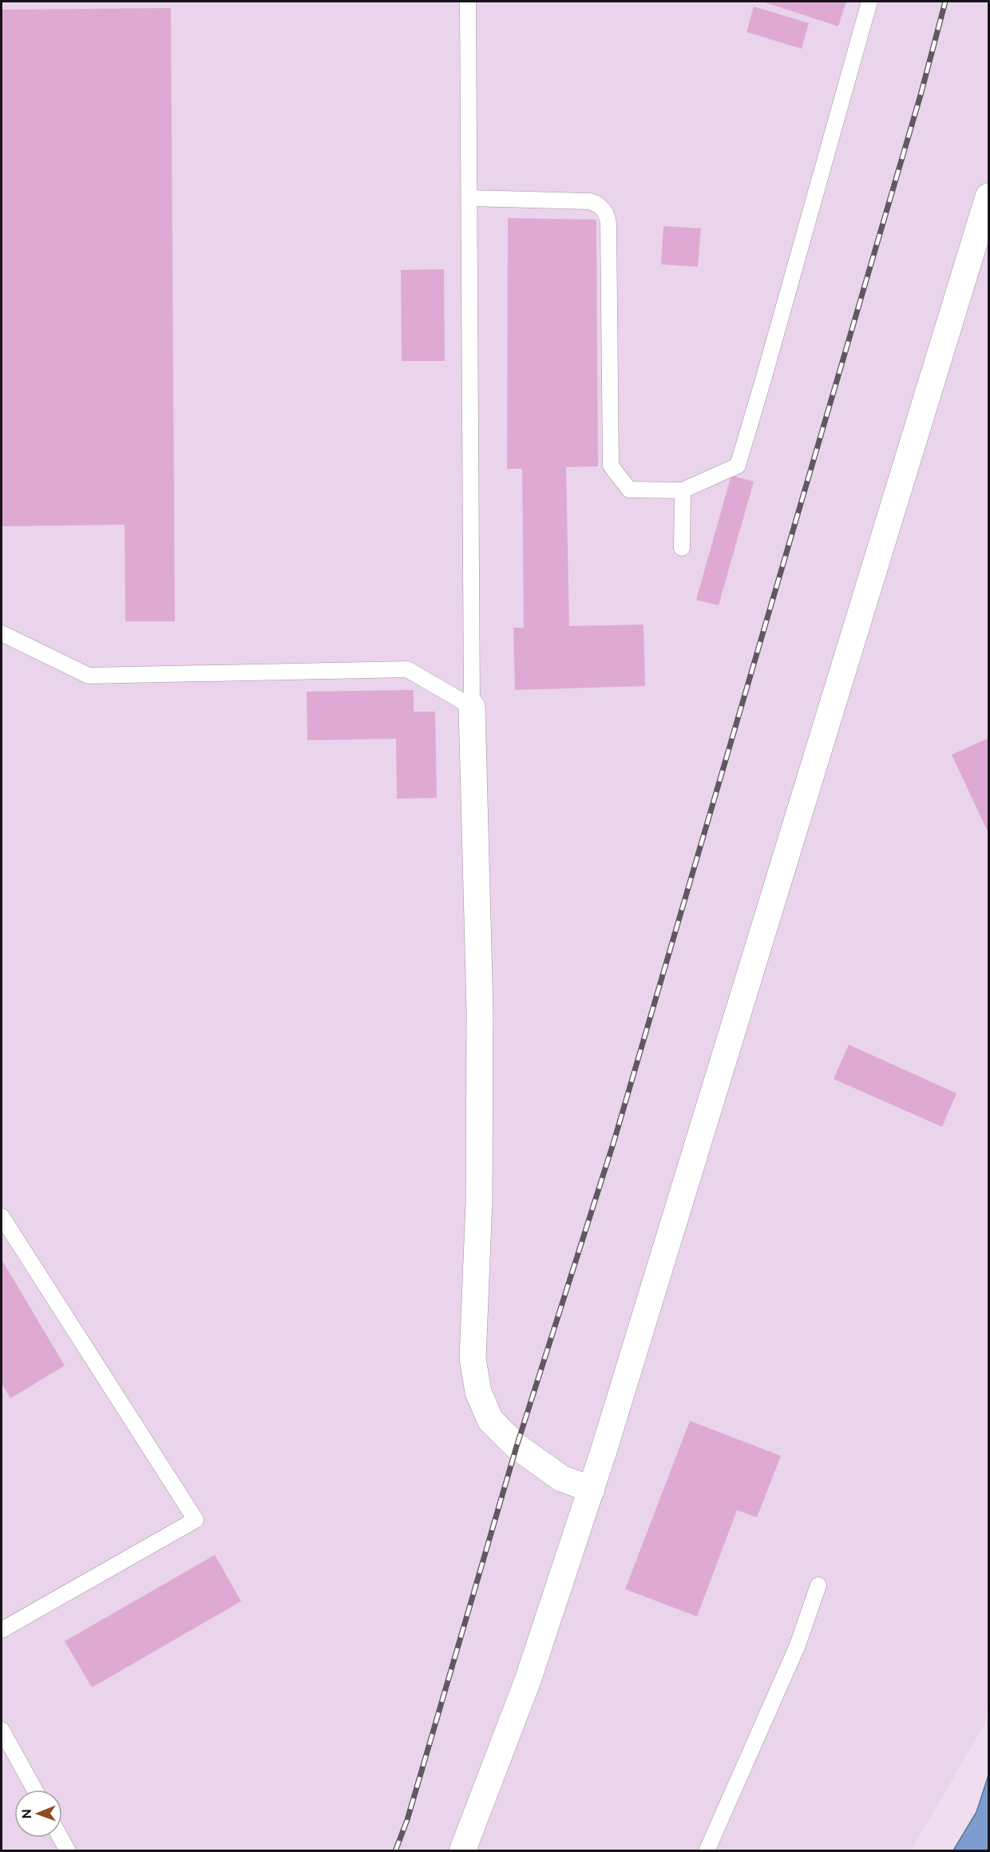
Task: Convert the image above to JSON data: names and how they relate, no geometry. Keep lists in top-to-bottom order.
{
  "north": "left"
}
